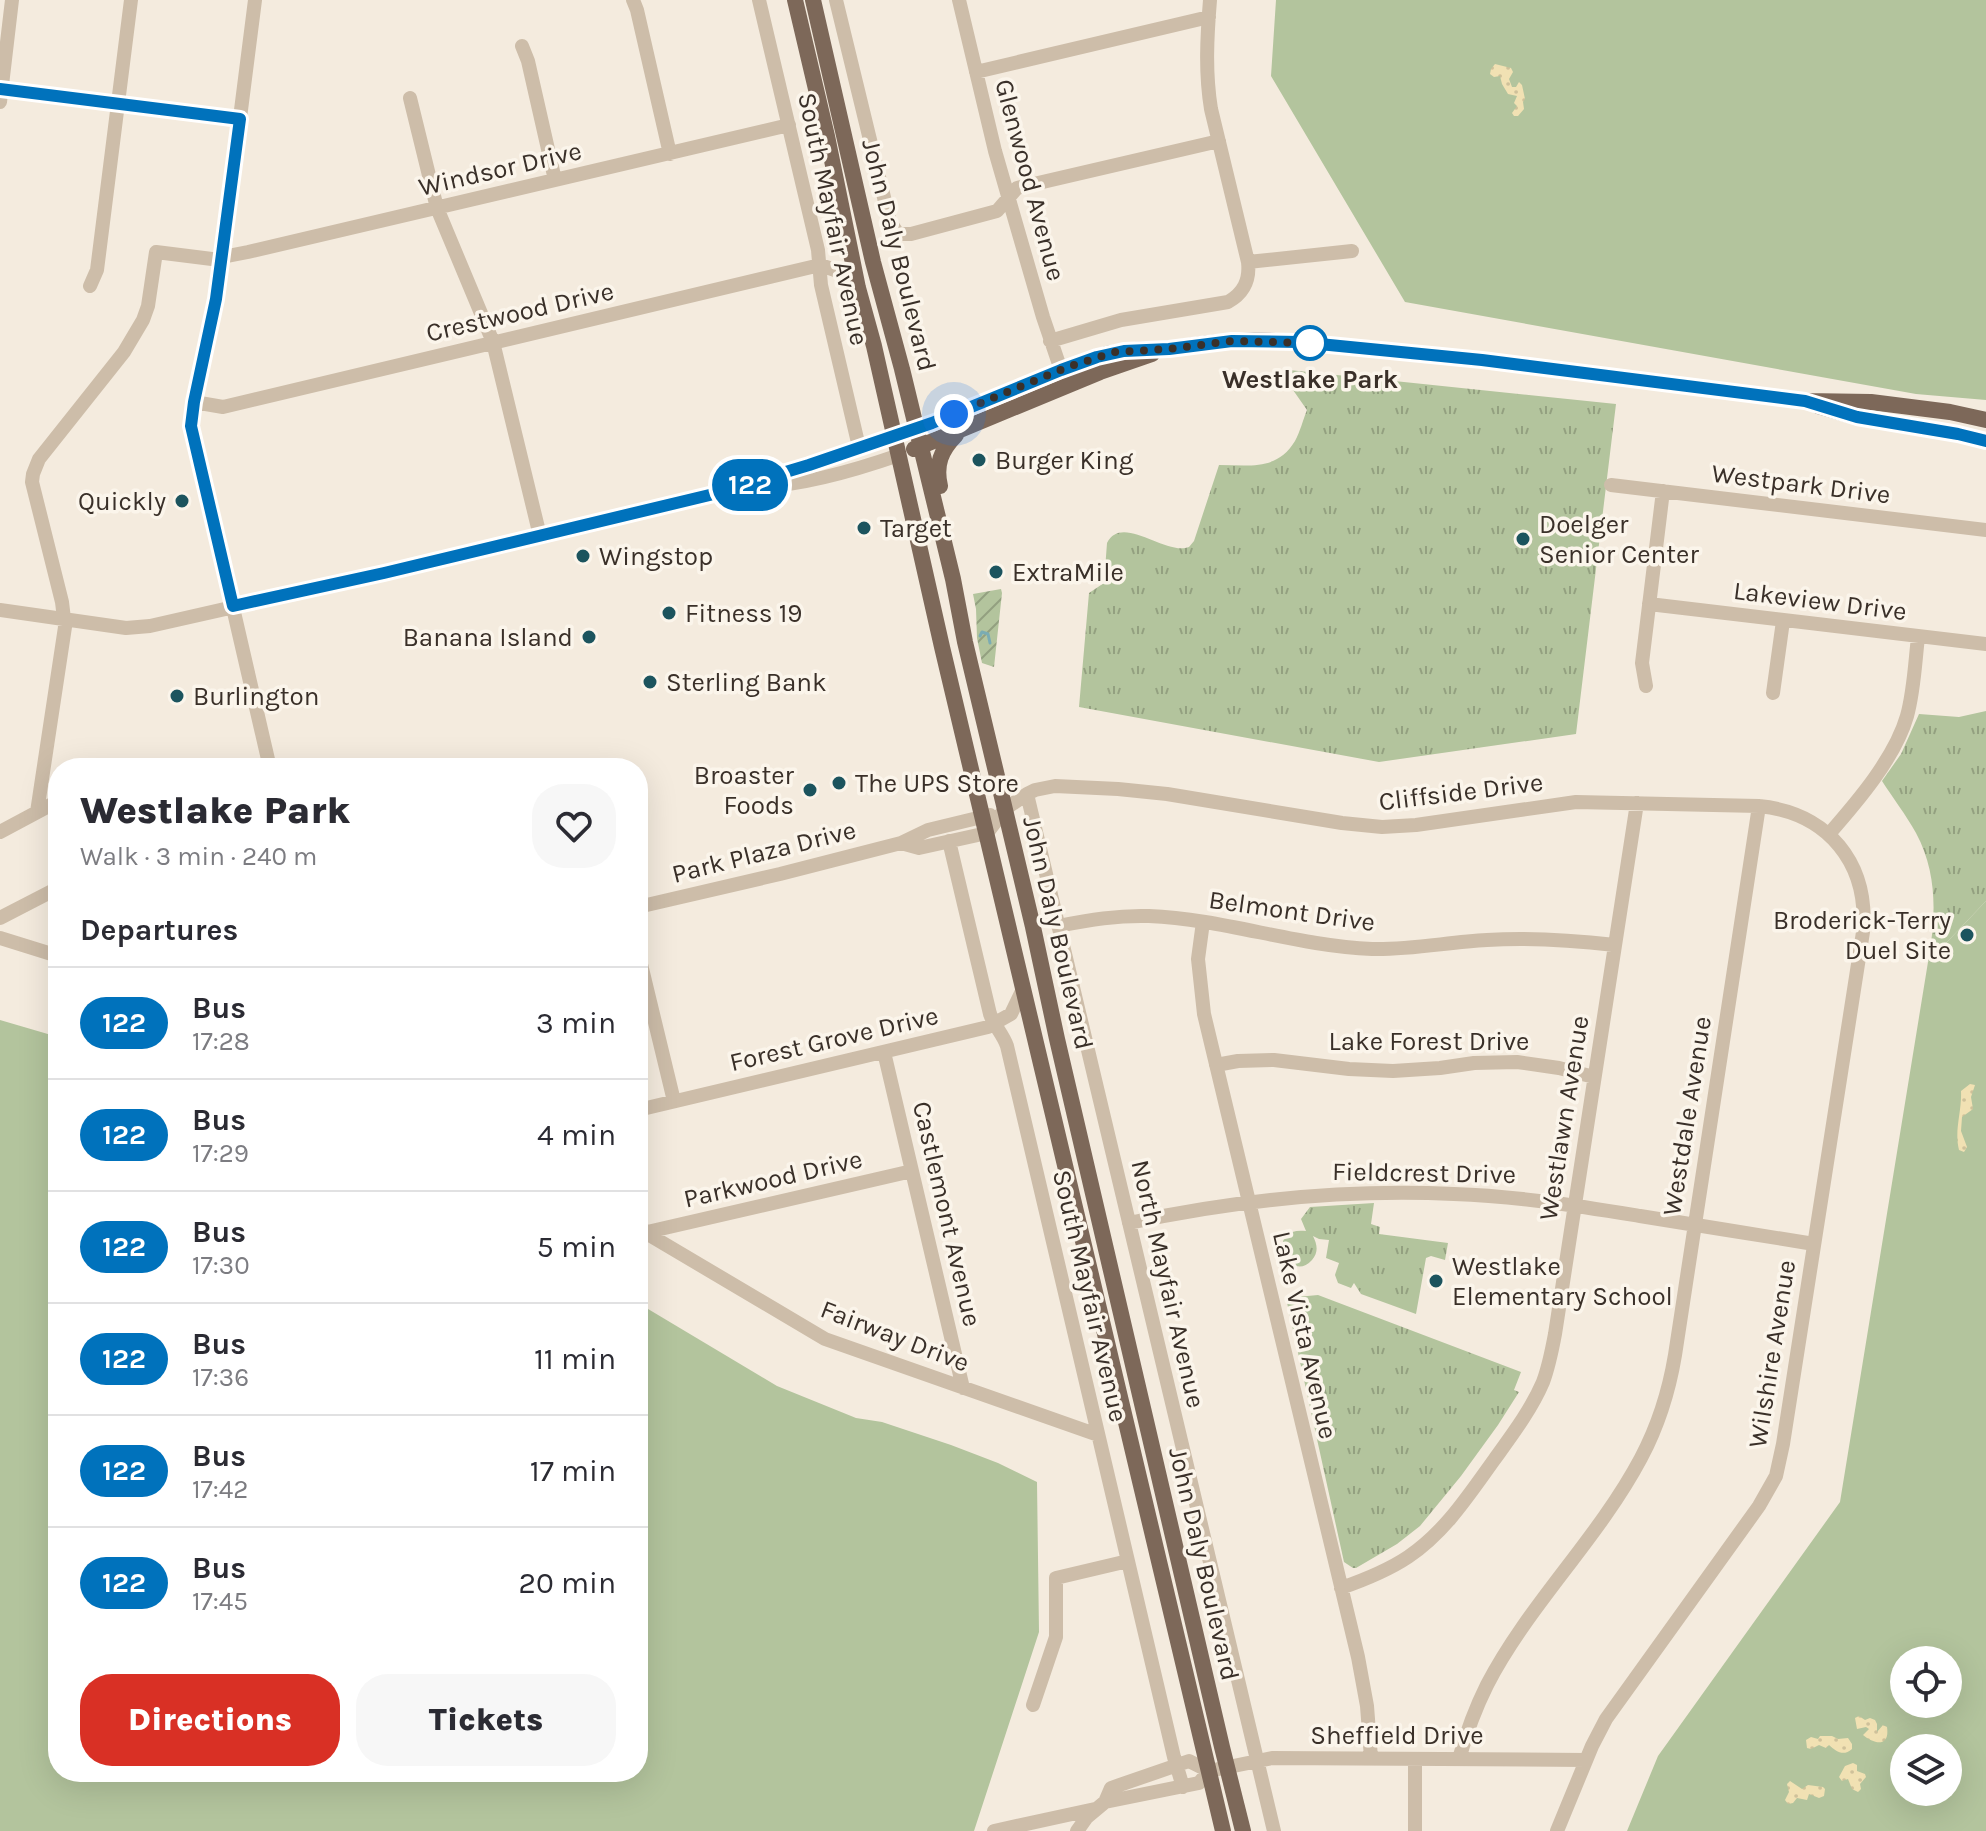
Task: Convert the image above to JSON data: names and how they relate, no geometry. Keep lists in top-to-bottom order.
{
  "streets": {
    "main road": ["John Daly Boulevard"],
    "street": [
      "Windsor Drive",
      "Glenwood Avenue",
      "South Mayfair Avenue",
      "Crestwood Drive",
      "Westpark Drive",
      "Lakeview Drive",
      "Cliffside Drive",
      "Park Plaza Drive",
      "Belmont Drive",
      "Forest Grove Drive",
      "Lake Forest Drive",
      "Westdale Avenue",
      "Westlawn Avenue",
      "Fieldcrest Drive",
      "Parkwood Drive",
      "Castlemont Avenue",
      "North Mayfair Avenue",
      "Lake Vista Avenue",
      "Fairway Drive",
      "Wilshire Avenue",
      "Sheffield Drive"
    ]
  },
  "crossings": [
    ["Windsor Drive", "South Mayfair Avenue"],
    ["South Mayfair Avenue", "Crestwood Drive"],
    ["South Mayfair Avenue", "Park Plaza Drive"],
    ["South Mayfair Avenue", "Forest Grove Drive"],
    ["South Mayfair Avenue", "Fairway Drive"],
    ["John Daly Boulevard", "Cliffside Drive"],
    ["John Daly Boulevard", "Park Plaza Drive"],
    ["John Daly Boulevard", "Sheffield Drive"],
    ["Cliffside Drive", "Park Plaza Drive"],
    ["Cliffside Drive", "Westdale Avenue"],
    ["Cliffside Drive", "Westlawn Avenue"],
    ["Cliffside Drive", "North Mayfair Avenue"],
    ["Cliffside Drive", "Wilshire Avenue"],
    ["Belmont Drive", "Westlawn Avenue"],
    ["Belmont Drive", "North Mayfair Avenue"],
    ["Belmont Drive", "Lake Vista Avenue"],
    ["Forest Grove Drive", "Castlemont Avenue"],
    ["Lake Forest Drive", "Westlawn Avenue"],
    ["Lake Forest Drive", "Lake Vista Avenue"],
    ["Westdale Avenue", "Fieldcrest Drive"],
    ["Westdale Avenue", "Sheffield Drive"],
    ["Westlawn Avenue", "Fieldcrest Drive"],
    ["Westlawn Avenue", "Lake Vista Avenue"],
    ["Fieldcrest Drive", "North Mayfair Avenue"],
    ["Fieldcrest Drive", "Lake Vista Avenue"],
    ["Fieldcrest Drive", "Wilshire Avenue"],
    ["Parkwood Drive", "Castlemont Avenue"],
    ["Castlemont Avenue", "Fairway Drive"],
    ["North Mayfair Avenue", "Sheffield Drive"],
    ["Lake Vista Avenue", "Sheffield Drive"],
    ["Wilshire Avenue", "Sheffield Drive"]
  ],
  "places": [
    "Westlake Park",
    "Burger King",
    "Quickly",
    "Target",
    "Doelger Senior Center",
    "Wingstop",
    "ExtraMile",
    "Fitness 19",
    "Banana Island",
    "Sterling Bank",
    "Burlington",
    "The UPS Store",
    "Broaster Foods",
    "Broderick-Terry Duel Site",
    "Westlake Elementary School"
  ],
  "lines": ["bus line 122"],
  "page": {
    "on_map": "122",
    "heading": [
      ["Westlake Park", "Walk · 3 min · 240 m"],
      "Departures"
    ],
    "list": [
      {
        "mark": "122",
        "name": "Bus",
        "note": "17:28",
        "value": "3 min"
      },
      {
        "mark": "122",
        "name": "Bus",
        "note": "17:29",
        "value": "4 min"
      },
      {
        "mark": "122",
        "name": "Bus",
        "note": "17:30",
        "value": "5 min"
      },
      {
        "mark": "122",
        "name": "Bus",
        "note": "17:36",
        "value": "11 min"
      },
      {
        "mark": "122",
        "name": "Bus",
        "note": "17:42",
        "value": "17 min"
      },
      {
        "mark": "122",
        "name": "Bus",
        "note": "17:45",
        "value": "20 min"
      }
    ],
    "buttons": ["Directions", "Tickets"]
  }
}
